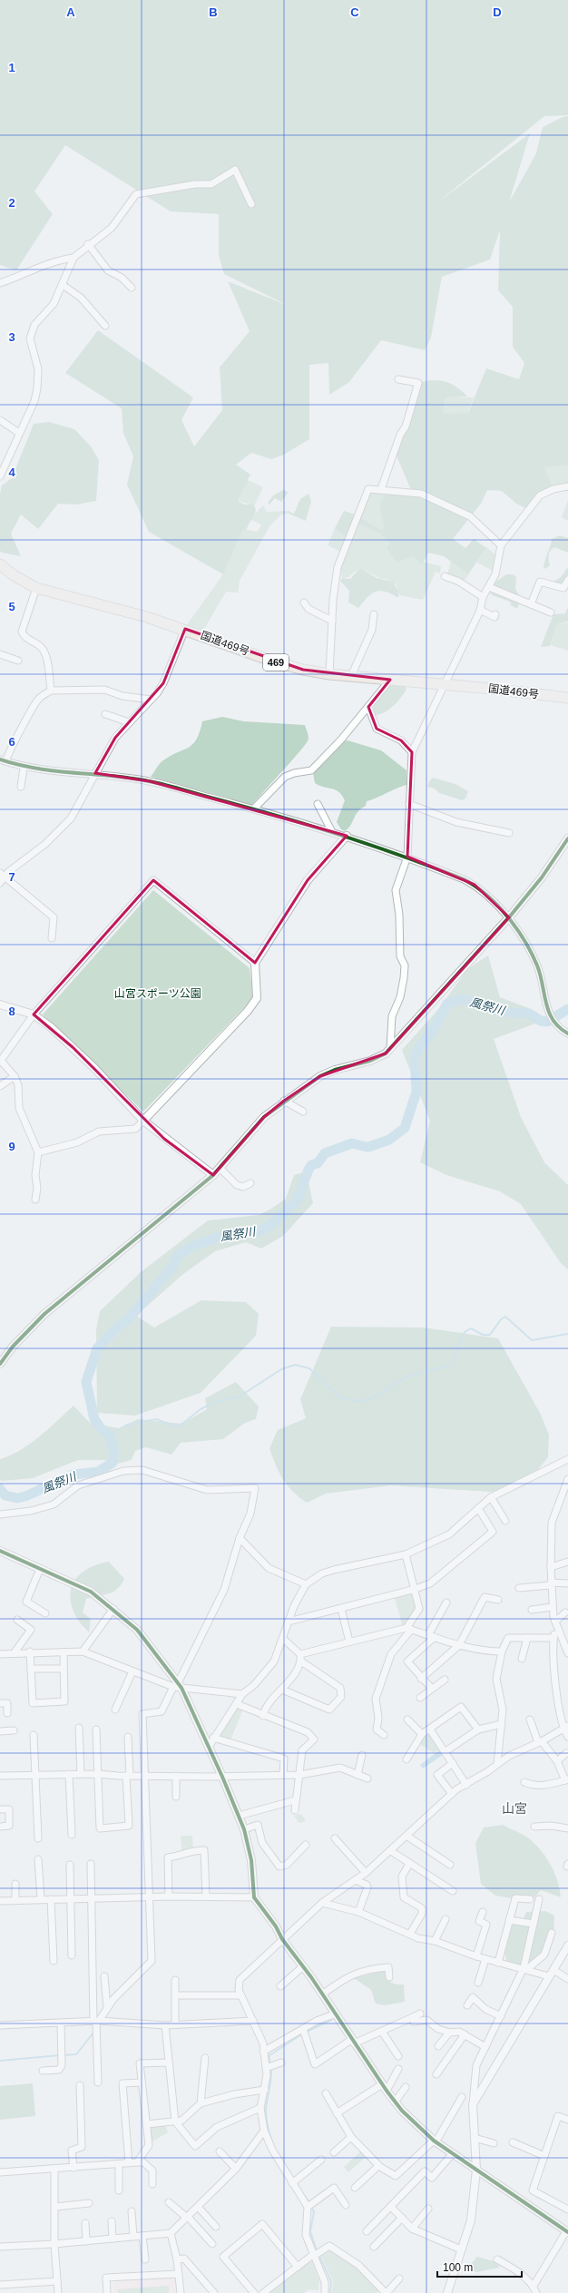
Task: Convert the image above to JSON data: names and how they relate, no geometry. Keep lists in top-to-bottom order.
{
  "streets": {
    "highway": ["国道469号", "469"]
  },
  "districts": ["山宮"],
  "water": ["風祭川"],
  "parks": ["山宮スポーツ公園"],
  "scale_bar": "100 m",
  "grid": {
    "columns": [
      "A",
      "B",
      "C",
      "D"
    ],
    "rows": [
      "1",
      "2",
      "3",
      "4",
      "5",
      "6",
      "7",
      "8",
      "9"
    ]
  }
}
